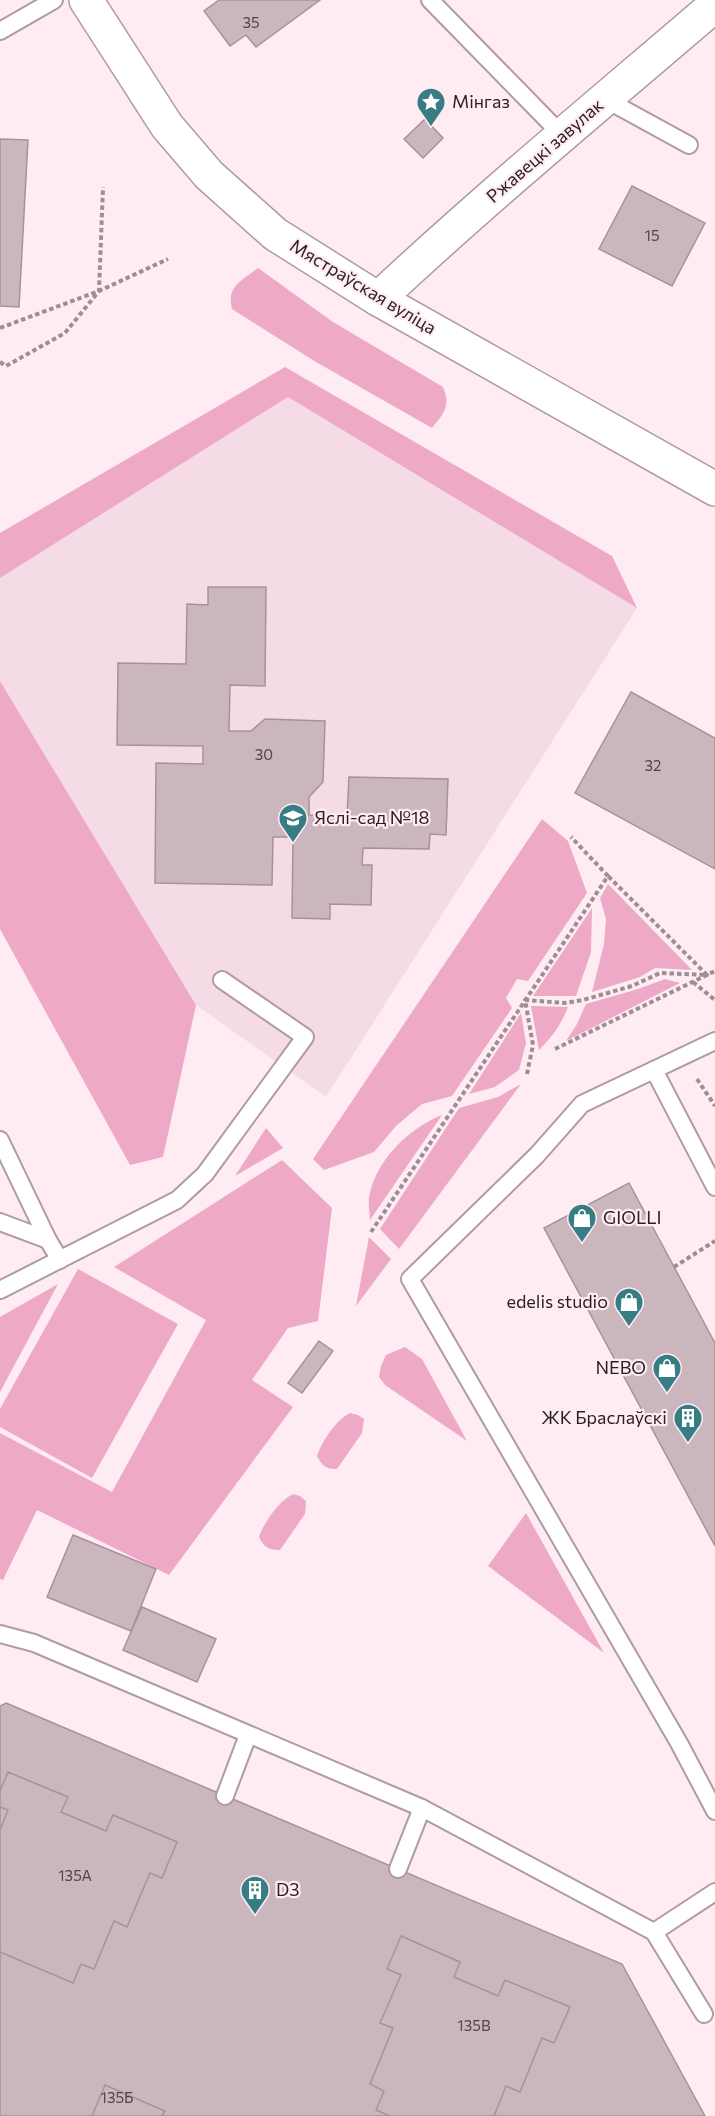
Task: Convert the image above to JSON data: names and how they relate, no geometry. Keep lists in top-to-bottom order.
{
  "streets": {
    "street": ["Ржавецкі завулак", "Мястраўская вуліца"]
  },
  "crossings": [
    ["Ржавецкі завулак", "Мястраўская вуліца"]
  ],
  "places": {
    "place": ["Мінгаз"],
    "school or university": ["Яслі-сад №18"],
    "shop": ["GIOLLI", "edelis studio", "NEBO"],
    "building": ["ЖК Браслаўскі", "D3"]
  },
  "house_numbers": [
    "35",
    "15",
    "30",
    "32",
    "135А",
    "135В",
    "135Б"
  ]
}
